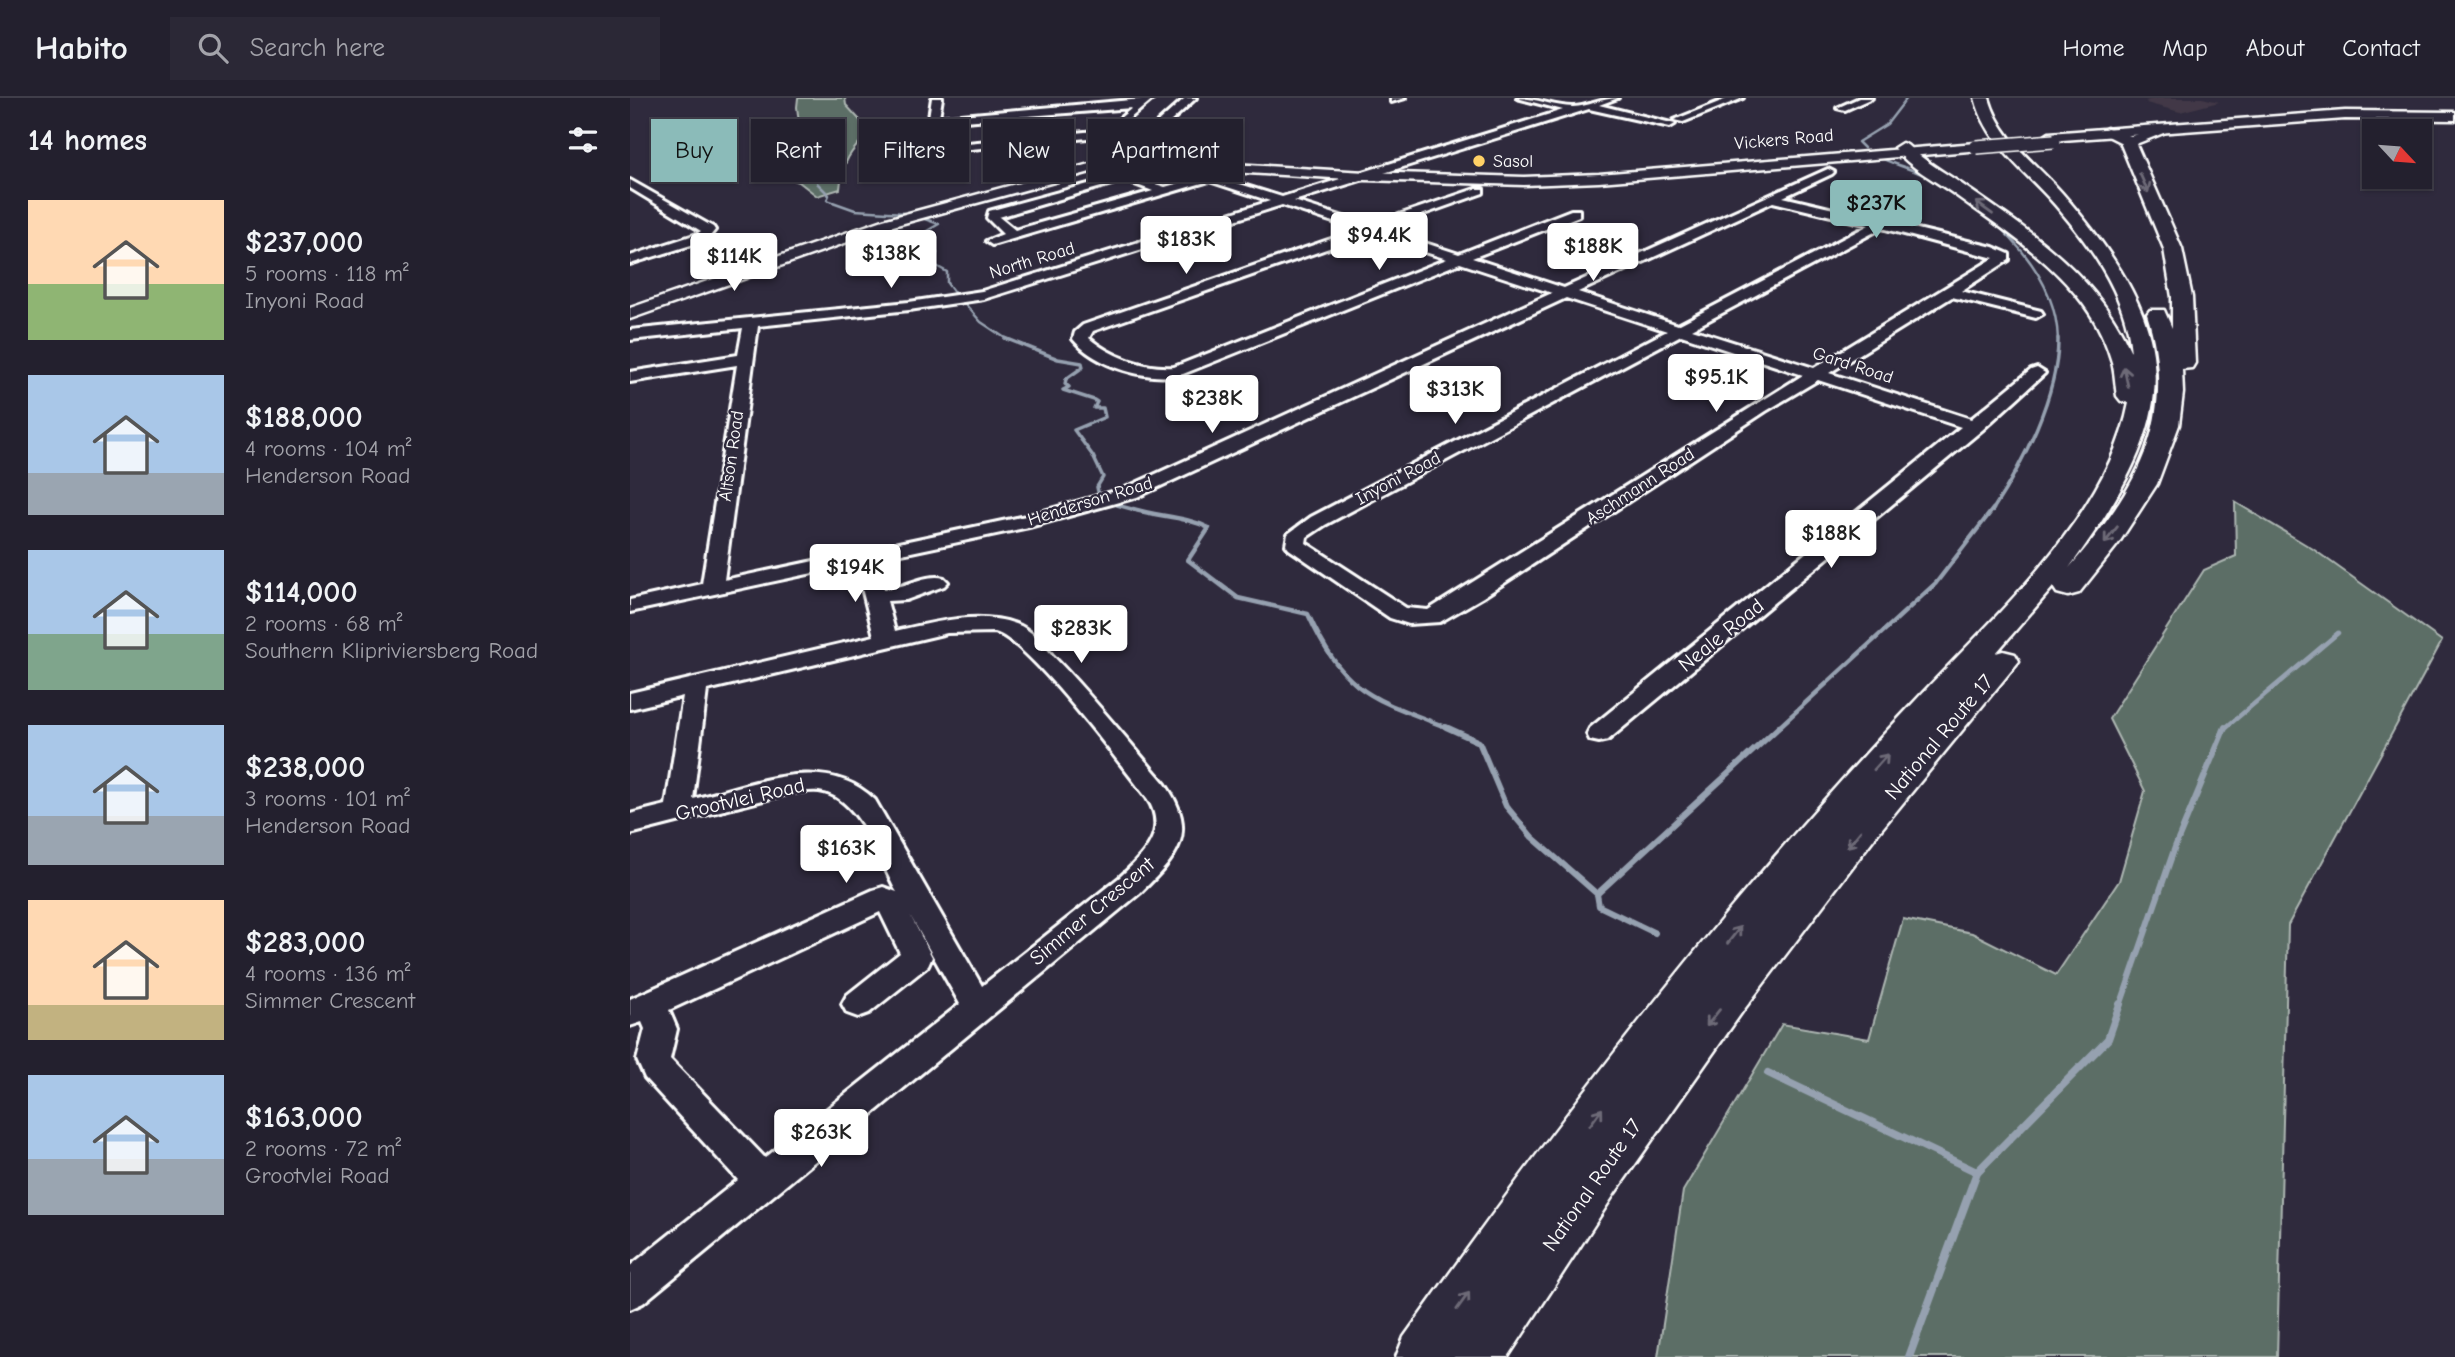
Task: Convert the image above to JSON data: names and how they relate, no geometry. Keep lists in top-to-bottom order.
{
  "streets": {
    "highway": ["National Route 17"],
    "main road": ["Vickers Road"],
    "street": [
      "North Road",
      "Gard Road",
      "Altson Road",
      "Inyoni Road",
      "Aschmann Road",
      "Henderson Road",
      "Neale Road",
      "Grootvlei Road",
      "Simmer Crescent"
    ]
  },
  "crossings": [
    ["Vickers Road", "North Road"],
    ["North Road", "Gard Road"],
    ["North Road", "Altson Road"],
    ["Gard Road", "Inyoni Road"],
    ["Gard Road", "Aschmann Road"],
    ["Gard Road", "Henderson Road"],
    ["Gard Road", "Neale Road"],
    ["Altson Road", "Henderson Road"],
    ["Inyoni Road", "Aschmann Road"],
    ["Grootvlei Road", "Simmer Crescent"]
  ],
  "places": ["Sasol"],
  "north": "bottom right",
  "page": {
    "header": "Habito",
    "search": "Search here",
    "nav": [
      "Home",
      "Map",
      "About",
      "Contact"
    ],
    "heading": "14 homes",
    "chip": [
      "Buy",
      "Rent",
      "Filters",
      "New",
      "Apartment"
    ],
    "price": [
      "$237K",
      "$94.4K",
      "$183K",
      "$188K",
      "$138K",
      "$114K",
      "$95.1K",
      "$313K",
      "$238K",
      "$188K",
      "$194K",
      "$283K",
      "$163K",
      "$263K"
    ],
    "list": [
      {
        "name": "$237,000",
        "note": "5 rooms · 118 m² · Inyoni Road"
      },
      {
        "name": "$188,000",
        "note": "4 rooms · 104 m² · Henderson Road"
      },
      {
        "name": "$114,000",
        "note": "2 rooms · 68 m² · Southern Klipriviersberg Road"
      },
      {
        "name": "$238,000",
        "note": "3 rooms · 101 m² · Henderson Road"
      },
      {
        "name": "$283,000",
        "note": "4 rooms · 136 m² · Simmer Crescent"
      },
      {
        "name": "$163,000",
        "note": "2 rooms · 72 m² · Grootvlei Road"
      }
    ]
  }
}
